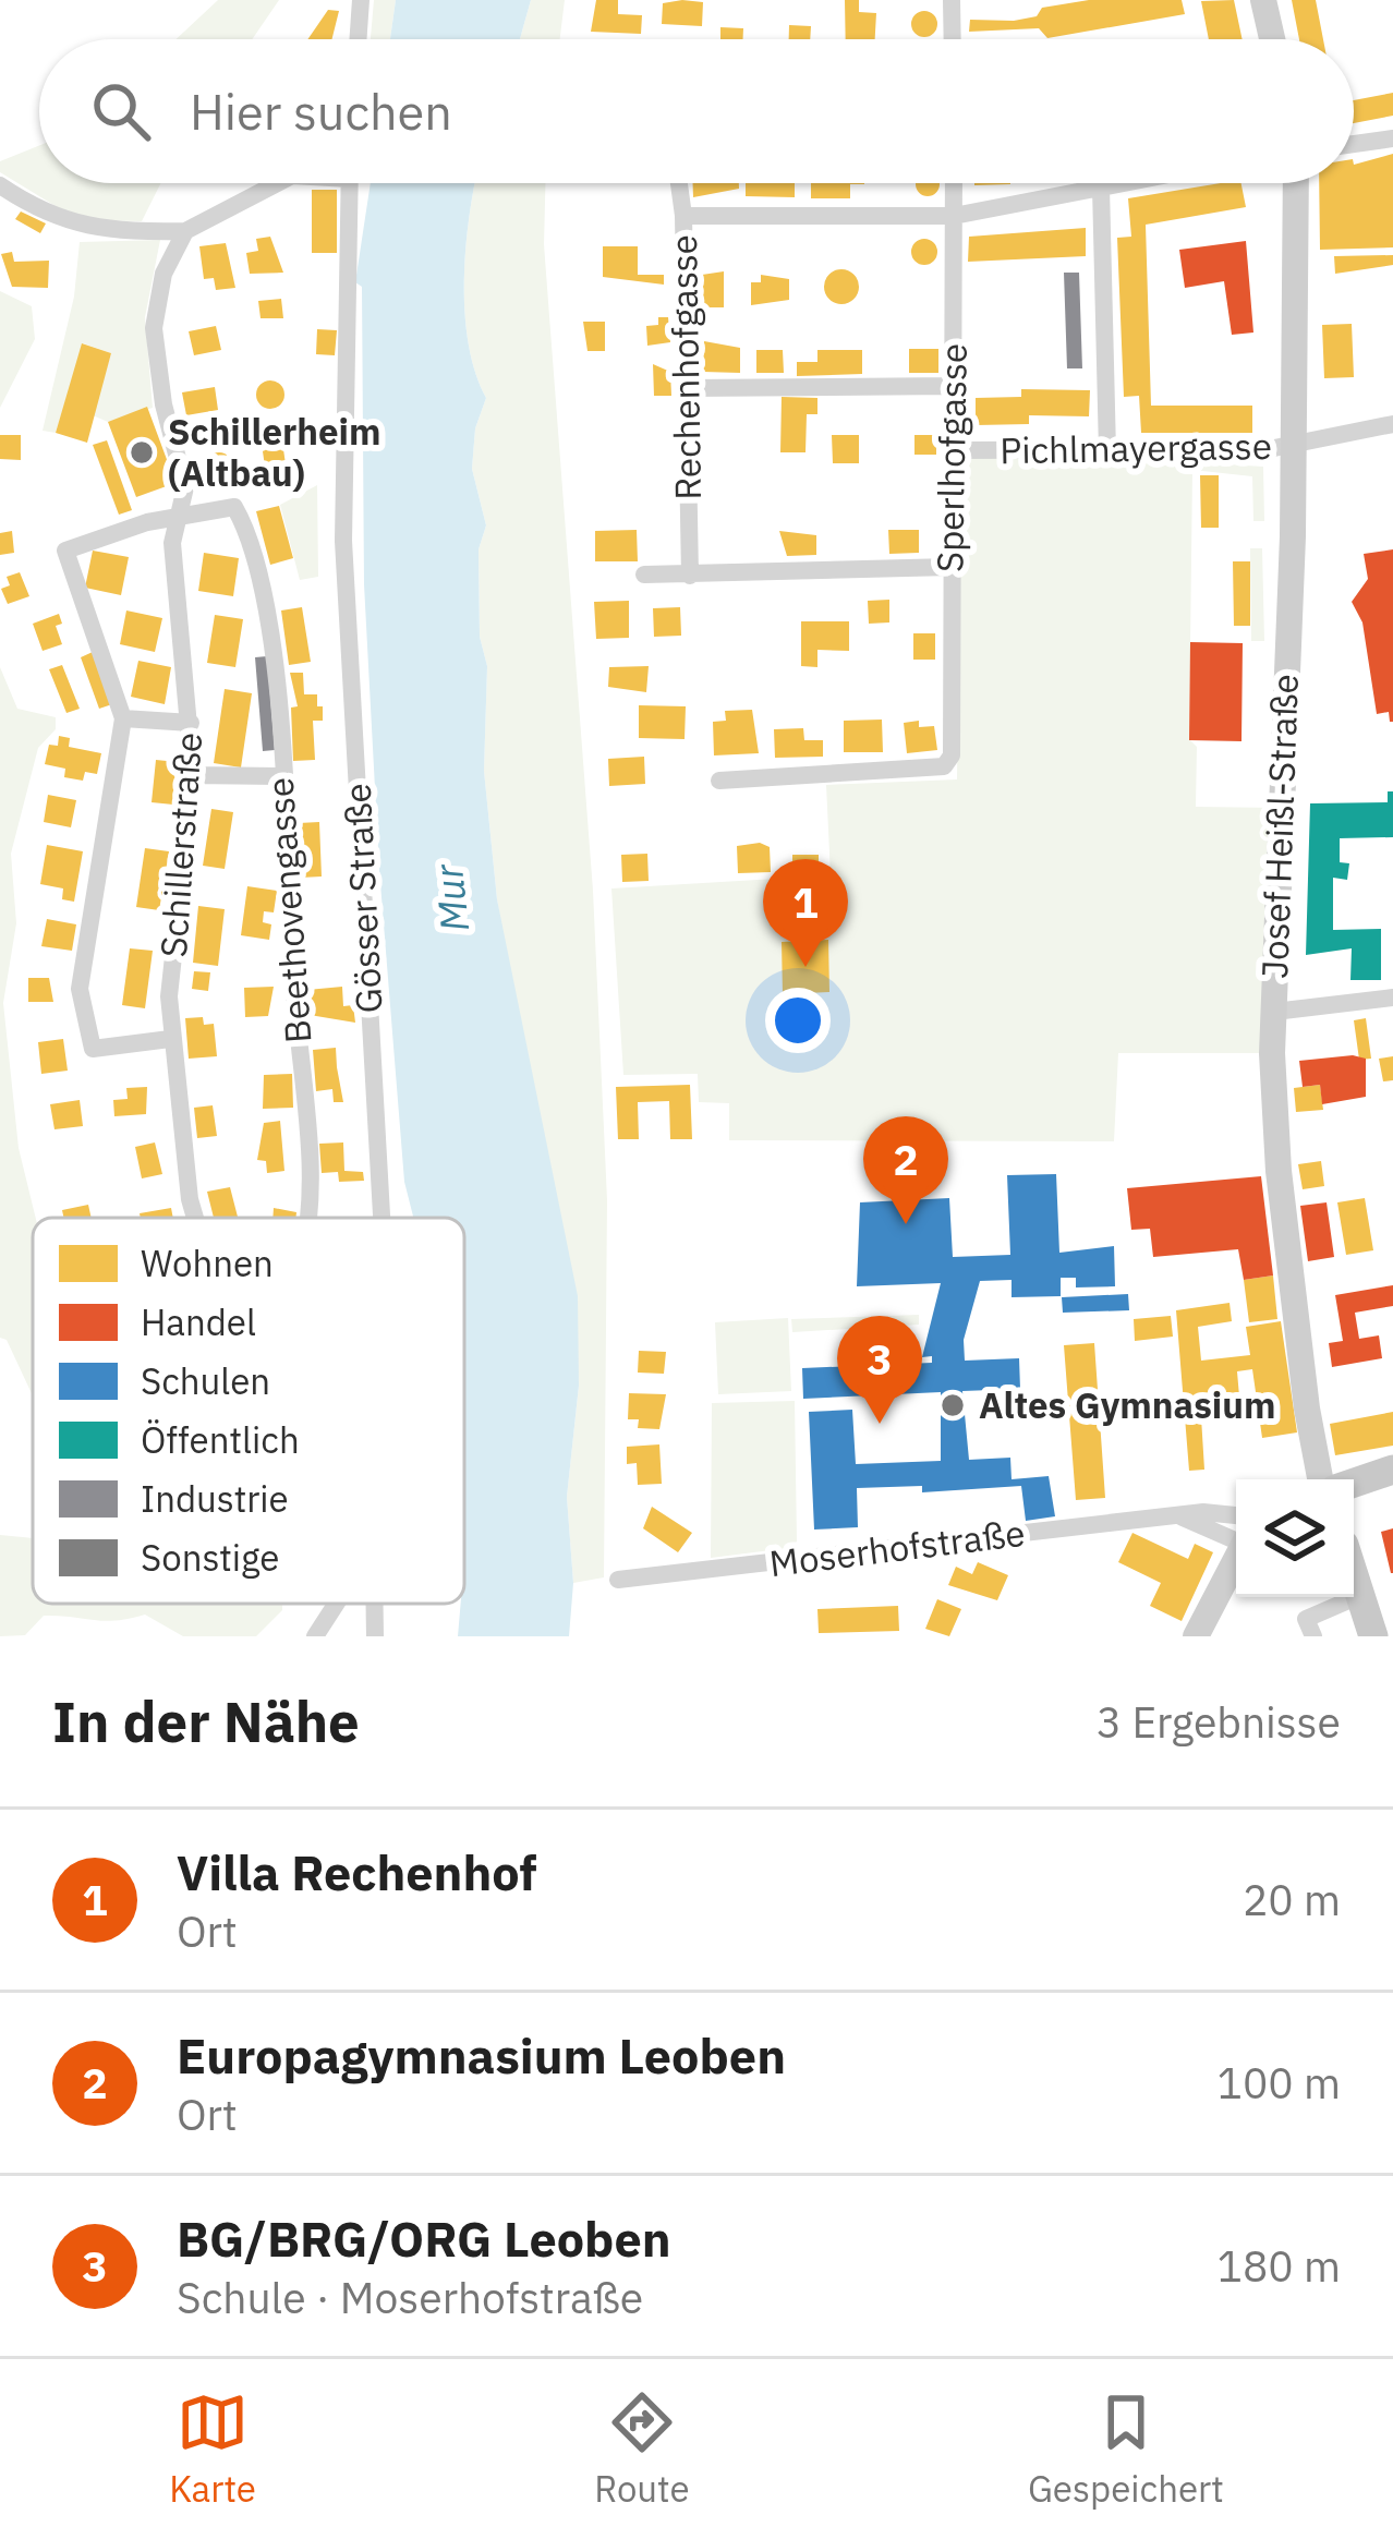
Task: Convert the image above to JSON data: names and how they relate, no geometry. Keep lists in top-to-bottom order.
{
  "streets": {
    "main road": ["Josef Heißl-Straße"],
    "street": [
      "Rechenhofgasse",
      "Pichlmayergasse",
      "Sperlhofgasse",
      "Schillerstraße",
      "Gösser Straße",
      "Beethovengasse",
      "Moserhofstraße"
    ]
  },
  "crossings": [
    ["Pichlmayergasse", "Sperlhofgasse"],
    ["Pichlmayergasse", "Josef Heißl-Straße"],
    ["Schillerstraße", "Beethovengasse"]
  ],
  "water": ["Mur"],
  "places": ["Schillerheim (Altbau)", "Altes Gymnasium"],
  "legend": [
    "Wohnen",
    "Handel",
    "Schulen",
    "Öffentlich",
    "Industrie",
    "Sonstige"
  ],
  "page": {
    "search": "Hier suchen",
    "pins": ["1", "2", "3"],
    "heading": ["In der Nähe", "3 Ergebnisse"],
    "list": [
      {
        "mark": "1",
        "name": "Villa Rechenhof",
        "note": "Ort",
        "value": "20 m"
      },
      {
        "mark": "2",
        "name": "Europagymnasium Leoben",
        "note": "Ort",
        "value": "100 m"
      },
      {
        "mark": "3",
        "name": "BG/BRG/ORG Leoben",
        "note": "Schule · Moserhofstraße",
        "value": "180 m"
      }
    ],
    "nav": ["Karte", "Route", "Gespeichert"]
  }
}
